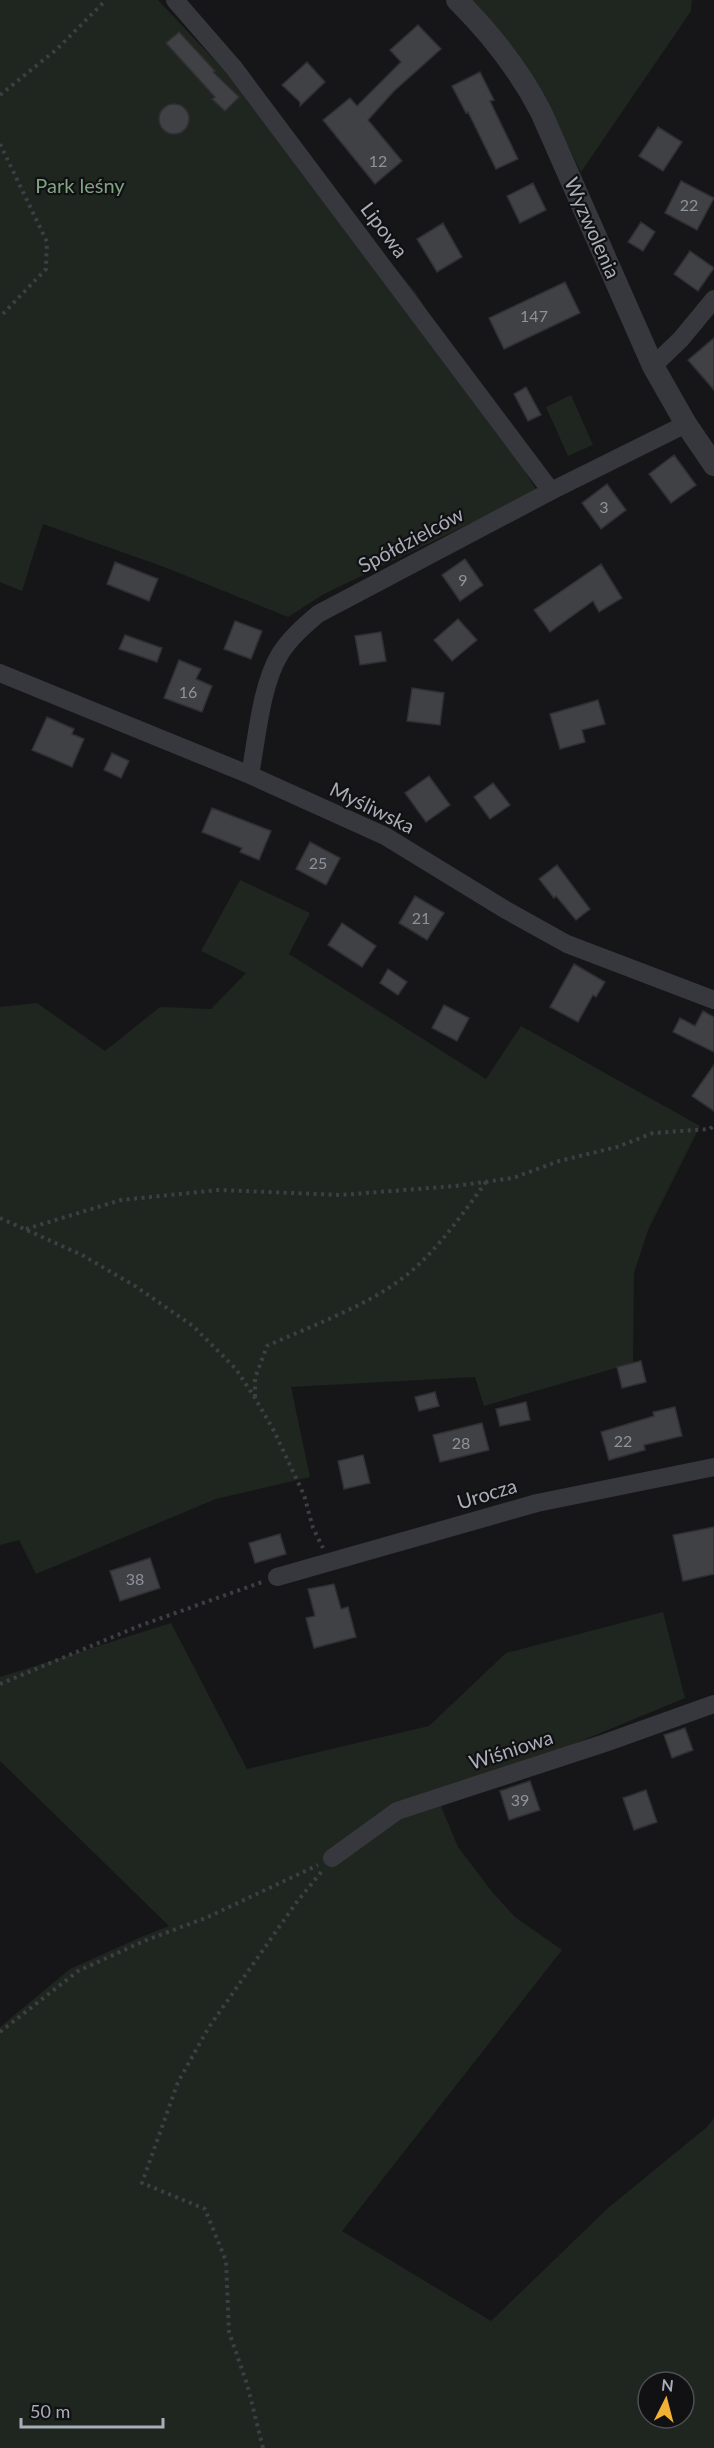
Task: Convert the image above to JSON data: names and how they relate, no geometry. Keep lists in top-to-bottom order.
{
  "streets": {
    "street": [
      "Wyzwolenia",
      "Lipowa",
      "Spółdzielców",
      "Myśliwska",
      "Urocza",
      "Wiśniowa"
    ]
  },
  "crossings": [
    ["Wyzwolenia", "Spółdzielców"],
    ["Lipowa", "Spółdzielców"],
    ["Spółdzielców", "Myśliwska"]
  ],
  "parks": ["Park leśny"],
  "house_numbers": [
    "12",
    "22",
    "147",
    "3",
    "9",
    "16",
    "25",
    "21",
    "22",
    "28",
    "38",
    "39"
  ],
  "scale_bar": "50 m",
  "north": "top"
}
